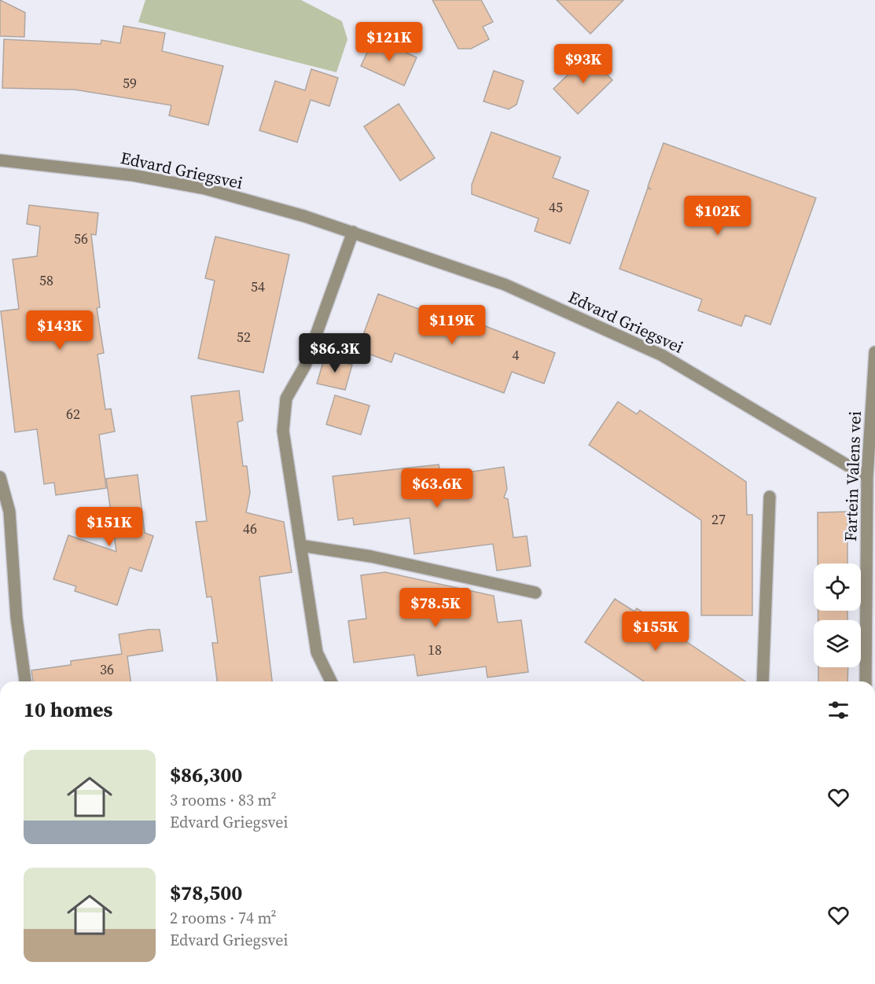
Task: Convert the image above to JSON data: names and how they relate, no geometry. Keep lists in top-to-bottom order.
{
  "streets": {
    "street": ["Edvard Griegsvei", "Fartein Valens vei"]
  },
  "crossings": [
    ["Edvard Griegsvei", "Fartein Valens vei"]
  ],
  "house_numbers": [
    "59",
    "45",
    "56",
    "58",
    "54",
    "52",
    "4",
    "62",
    "27",
    "46",
    "18",
    "36"
  ],
  "page": {
    "price": [
      "$121K",
      "$93K",
      "$102K",
      "$119K",
      "$143K",
      "$86.3K",
      "$63.6K",
      "$151K",
      "$78.5K",
      "$155K"
    ],
    "heading": "10 homes",
    "list": [
      {
        "name": "$86,300",
        "note": "3 rooms · 83 m² · Edvard Griegsvei"
      },
      {
        "name": "$78,500",
        "note": "2 rooms · 74 m² · Edvard Griegsvei"
      }
    ]
  }
}
